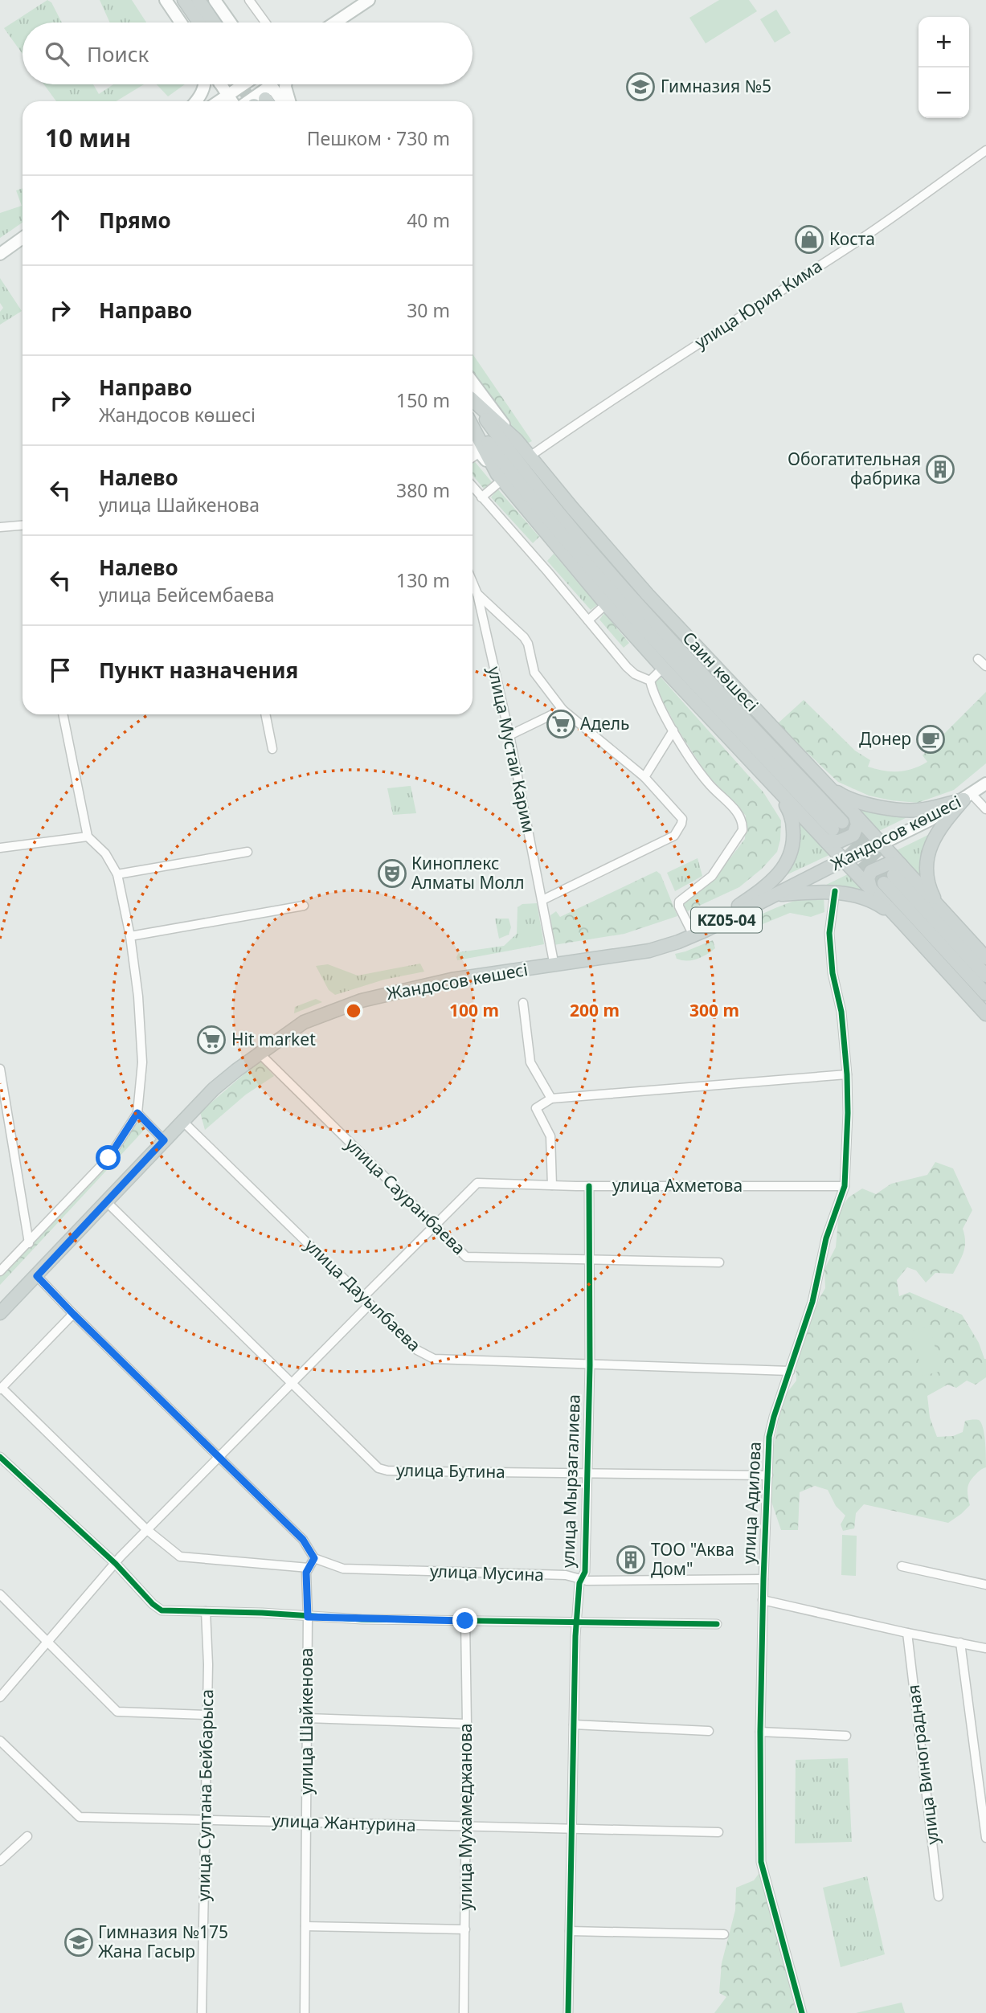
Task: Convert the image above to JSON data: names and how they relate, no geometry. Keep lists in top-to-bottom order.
{
  "streets": {
    "main road": ["Саин көшесі", "Жандосов көшесі", "KZ05-04"],
    "street": [
      "улица Юрия Кима",
      "улица Мустай Карим",
      "улица Ахметова",
      "улица Сауранбаева",
      "улица Дауылбаева",
      "улица Бутина",
      "улица Мырзагалиева",
      "улица Адилова",
      "улица Мусина",
      "улица Шайкенова",
      "улица Виноградная",
      "улица Султана Бейбарыса",
      "улица Мухамеджанова",
      "улица Жантурина"
    ]
  },
  "crossings": [
    ["улица Юрия Кима", "Саин көшесі"],
    ["Саин көшесі", "Жандосов көшесі"],
    ["улица Мустай Карим", "Жандосов көшесі"],
    ["Жандосов көшесі", "улица Сауранбаева"],
    ["Жандосов көшесі", "улица Дауылбаева"],
    ["Жандосов көшесі", "улица Бутина"],
    ["улица Ахметова", "улица Сауранбаева"],
    ["улица Ахметова", "улица Мырзагалиева"],
    ["улица Ахметова", "улица Адилова"],
    ["улица Сауранбаева", "улица Мырзагалиева"],
    ["улица Дауылбаева", "улица Мырзагалиева"],
    ["улица Дауылбаева", "улица Адилова"],
    ["улица Бутина", "улица Мырзагалиева"],
    ["улица Бутина", "улица Адилова"],
    ["улица Мырзагалиева", "улица Мусина"],
    ["улица Мырзагалиева", "улица Жантурина"],
    ["улица Адилова", "улица Мусина"],
    ["улица Мусина", "улица Шайкенова"],
    ["улица Шайкенова", "улица Жантурина"],
    ["улица Султана Бейбарыса", "улица Жантурина"],
    ["улица Мухамеджанова", "улица Жантурина"]
  ],
  "places": {
    "school or university": ["Гимназия №5", "Гимназия №175 Жана Гасыр"],
    "shop": ["Коста"],
    "building": ["Обогатительная фабрика", "ТОО \"Аква Дом\""],
    "supermarket": ["Адель", "Hit market"],
    "cafe": ["Донер"],
    "theatre": ["Киноплекс Алматы Молл"]
  },
  "page": {
    "map_buttons": ["+", "−"],
    "search": "Поиск",
    "heading": ["10 мин", "Пешком · 730 m"],
    "list": [
      ["Прямо", "40 m"],
      ["Направо", "30 m"],
      ["Направо", "Жандосов көшесі", "150 m"],
      ["Налево", "улица Шайкенова", "380 m"],
      ["Налево", "улица Бейсембаева", "130 m"],
      "Пункт назначения"
    ]
  },
  "rings": ["100 m", "200 m", "300 m"]
}
